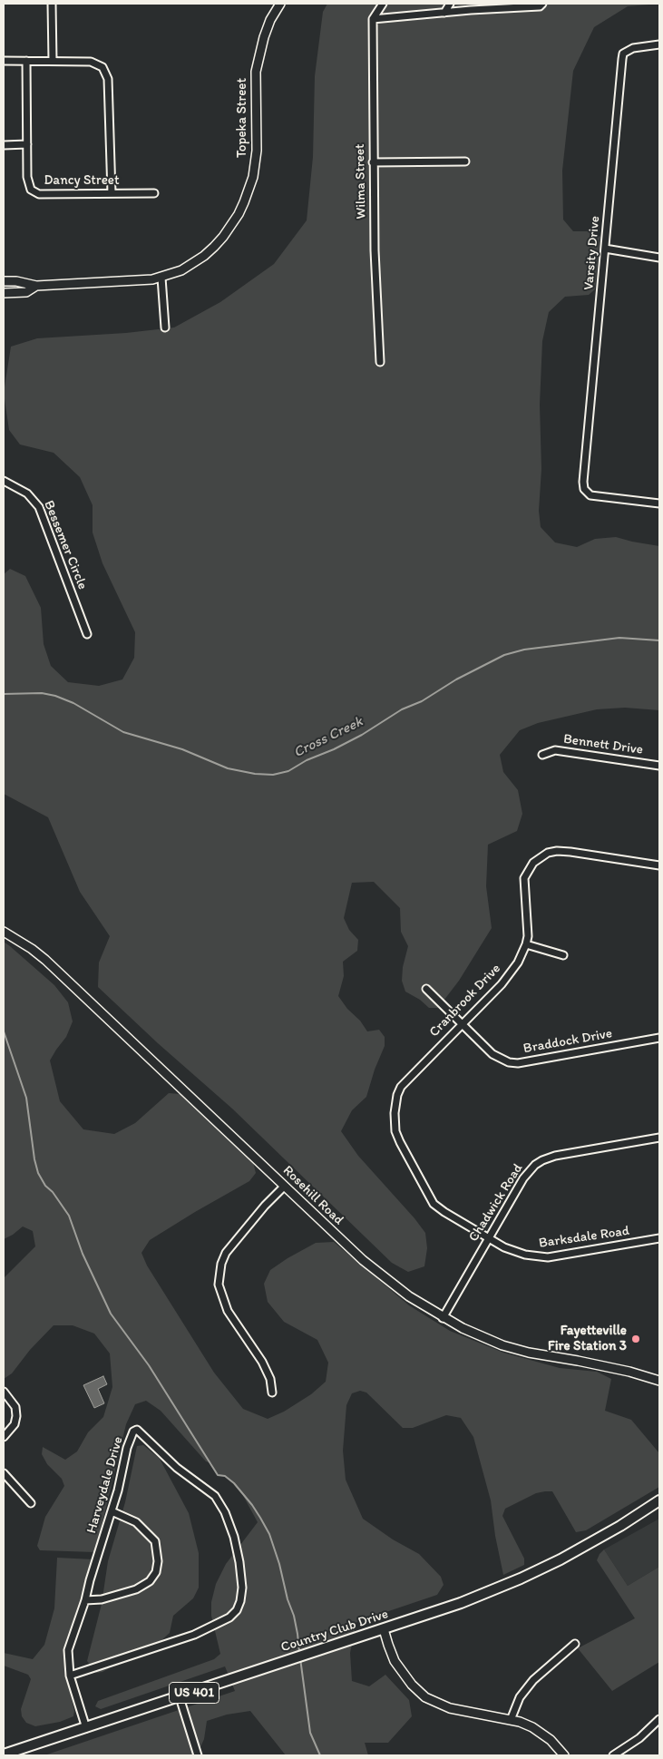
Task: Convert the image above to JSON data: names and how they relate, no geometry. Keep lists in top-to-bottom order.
{
  "streets": {
    "main road": [
      "Topeka Street",
      "Rosehill Road",
      "Country Club Drive",
      "US 401"
    ],
    "street": [
      "Dancy Street",
      "Wilma Street",
      "Varsity Drive",
      "Bessemer Circle",
      "Bennett Drive",
      "Cranbrook Drive",
      "Braddock Drive",
      "Chadwick Road",
      "Barksdale Road",
      "Harveydale Drive"
    ]
  },
  "crossings": [
    ["Cranbrook Drive", "Braddock Drive"],
    ["Cranbrook Drive", "Chadwick Road"],
    ["Cranbrook Drive", "Barksdale Road"],
    ["Rosehill Road", "Chadwick Road"],
    ["Chadwick Road", "Barksdale Road"],
    ["Harveydale Drive", "Country Club Drive"]
  ],
  "water": ["Cross Creek"],
  "places": ["Fayetteville Fire Station 3"]
}
